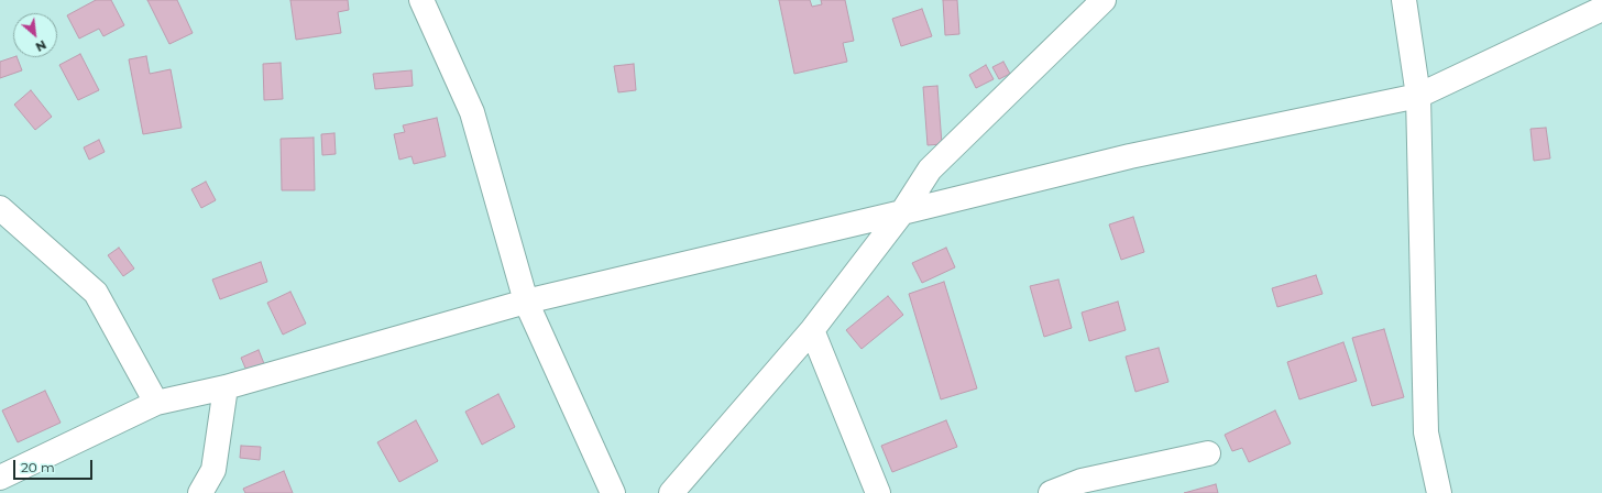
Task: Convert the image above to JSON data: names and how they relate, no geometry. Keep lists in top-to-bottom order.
{
  "scale_bar": "20 m",
  "north": "bottom right"
}
